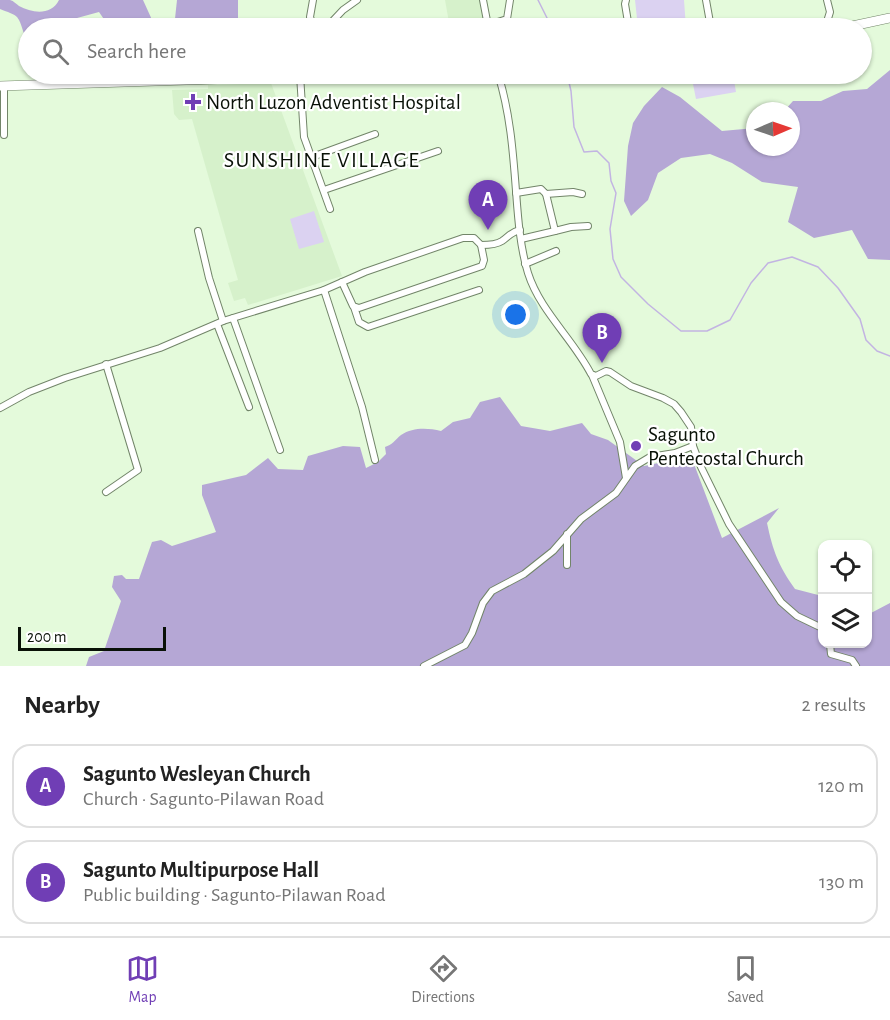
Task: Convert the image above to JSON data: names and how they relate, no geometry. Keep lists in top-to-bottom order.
{
  "districts": ["SUNSHINE VILLAGE"],
  "places": {
    "health": ["North Luzon Adventist Hospital"],
    "other": ["Sagunto Pentecostal Church"]
  },
  "scale_bar": "200 m",
  "north": "right",
  "page": {
    "search": "Search here",
    "pins": ["A", "B"],
    "scale": "200 m",
    "heading": ["Nearby", "2 results"],
    "list": [
      {
        "mark": "A",
        "name": "Sagunto Wesleyan Church",
        "note": "Church · Sagunto-Pilawan Road",
        "value": "120 m"
      },
      {
        "mark": "B",
        "name": "Sagunto Multipurpose Hall",
        "note": "Public building · Sagunto-Pilawan Road",
        "value": "130 m"
      }
    ],
    "nav": ["Map", "Directions", "Saved"]
  }
}
